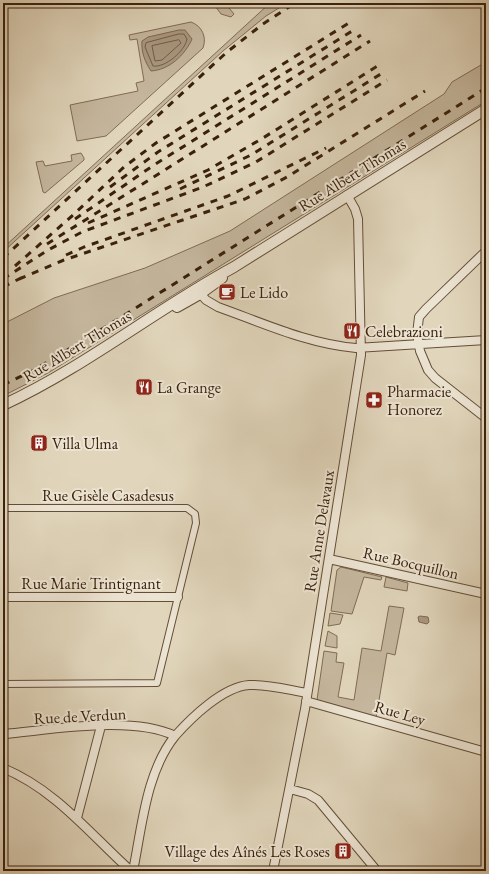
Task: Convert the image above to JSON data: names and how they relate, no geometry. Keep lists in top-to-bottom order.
{
  "streets": {
    "street": [
      "Rue Albert Thomas",
      "Rue Gisèle Casadesus",
      "Rue Anne Delavaux",
      "Rue Bocquillon",
      "Rue Marie Trintignant",
      "Rue Ley",
      "Rue de Verdun"
    ]
  },
  "crossings": [
    ["Rue Albert Thomas", "Rue Anne Delavaux"],
    ["Rue Gisèle Casadesus", "Rue Marie Trintignant"],
    ["Rue Anne Delavaux", "Rue Bocquillon"],
    ["Rue Anne Delavaux", "Rue Ley"]
  ],
  "places": {
    "cafe": ["Le Lido"],
    "restaurant": ["Celebrazioni", "La Grange"],
    "pharmacy": ["Pharmacie Honorez"],
    "building": ["Villa Ulma", "Village des Aînés Les Roses"]
  }
}
